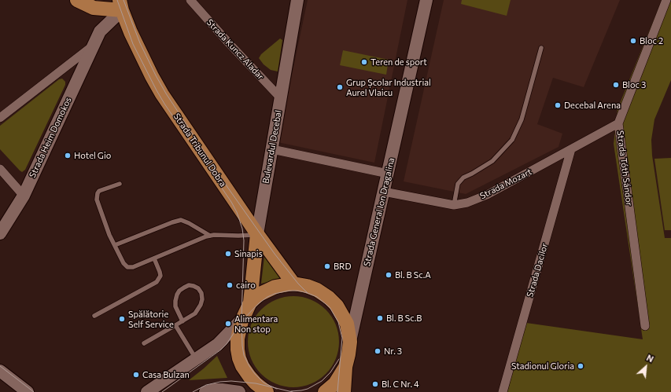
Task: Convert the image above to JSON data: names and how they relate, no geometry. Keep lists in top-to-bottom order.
{
  "streets": {
    "main road": [
      "Strada Heim Domokos",
      "Bulevardul Decebal",
      "Strada Tribunul Dobra",
      "Strada General Ion Dragalina"
    ],
    "street": [
      "Strada Kuncz Aladar",
      "Strada Tóth Sándor",
      "Strada Mozart",
      "Strada Dacilor"
    ]
  },
  "crossings": [
    ["Strada Kuncz Aladar", "Bulevardul Decebal"],
    ["Strada Heim Domokos", "Strada Tribunul Dobra"],
    ["Bulevardul Decebal", "Strada Tribunul Dobra"],
    ["Strada Tóth Sándor", "Strada Mozart"],
    ["Strada Mozart", "Strada General Ion Dragalina"],
    ["Strada Mozart", "Strada Dacilor"]
  ],
  "places": [
    "Bloc 2",
    "Teren de sport",
    "Bloc 3",
    "Grup Școlar Industrial Aurel Vlaicu",
    "Decebal Arena",
    "Hotel Gio",
    "Sinapis",
    "BRD",
    "Bl. B Sc.A",
    "cairo",
    "Bl. B Sc.B",
    "Spălătorie Self Service",
    "Alimentara Non stop",
    "Nr. 3",
    "Stadionul Gloria",
    "Casa Bulzan",
    "Bl. C Nr. 4"
  ],
  "north": "top right"
}
